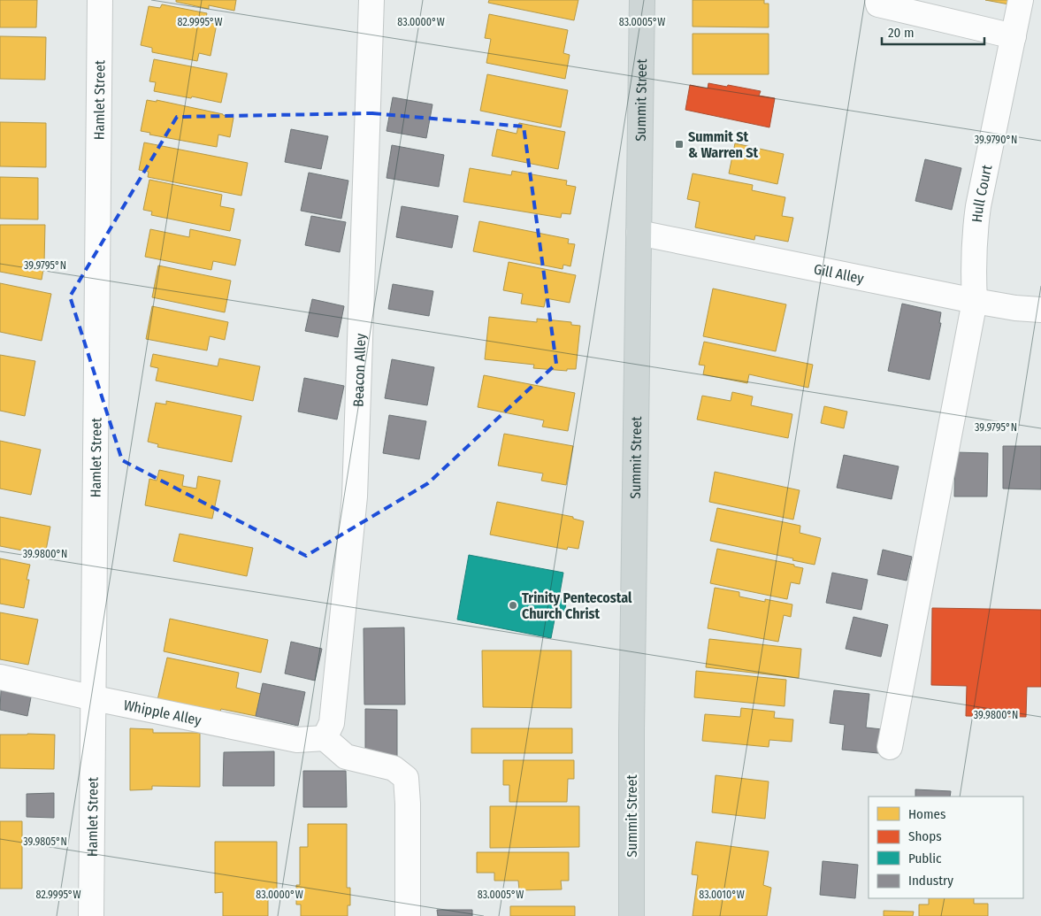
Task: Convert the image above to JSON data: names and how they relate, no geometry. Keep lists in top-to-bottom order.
{
  "streets": {
    "main road": ["Summit Street"],
    "street": [
      "Hamlet Street",
      "Hull Court",
      "Gill Alley",
      "Beacon Alley",
      "Whipple Alley"
    ]
  },
  "crossings": [
    ["Hamlet Street", "Whipple Alley"],
    ["Summit Street", "Gill Alley"],
    ["Hull Court", "Gill Alley"],
    ["Beacon Alley", "Whipple Alley"]
  ],
  "places": {
    "transit": ["Summit St & Warren St"],
    "other": ["Trinity Pentecostal Church Christ"]
  },
  "legend": [
    "Homes",
    "Shops",
    "Public",
    "Industry"
  ],
  "scale_bar": "20 m",
  "coordinates": [
    "82.9995°W",
    "83.0000°W",
    "83.0005°W",
    "39.9790°N",
    "39.9795°N",
    "39.9800°N",
    "39.9805°N",
    "83.0010°W"
  ]
}
